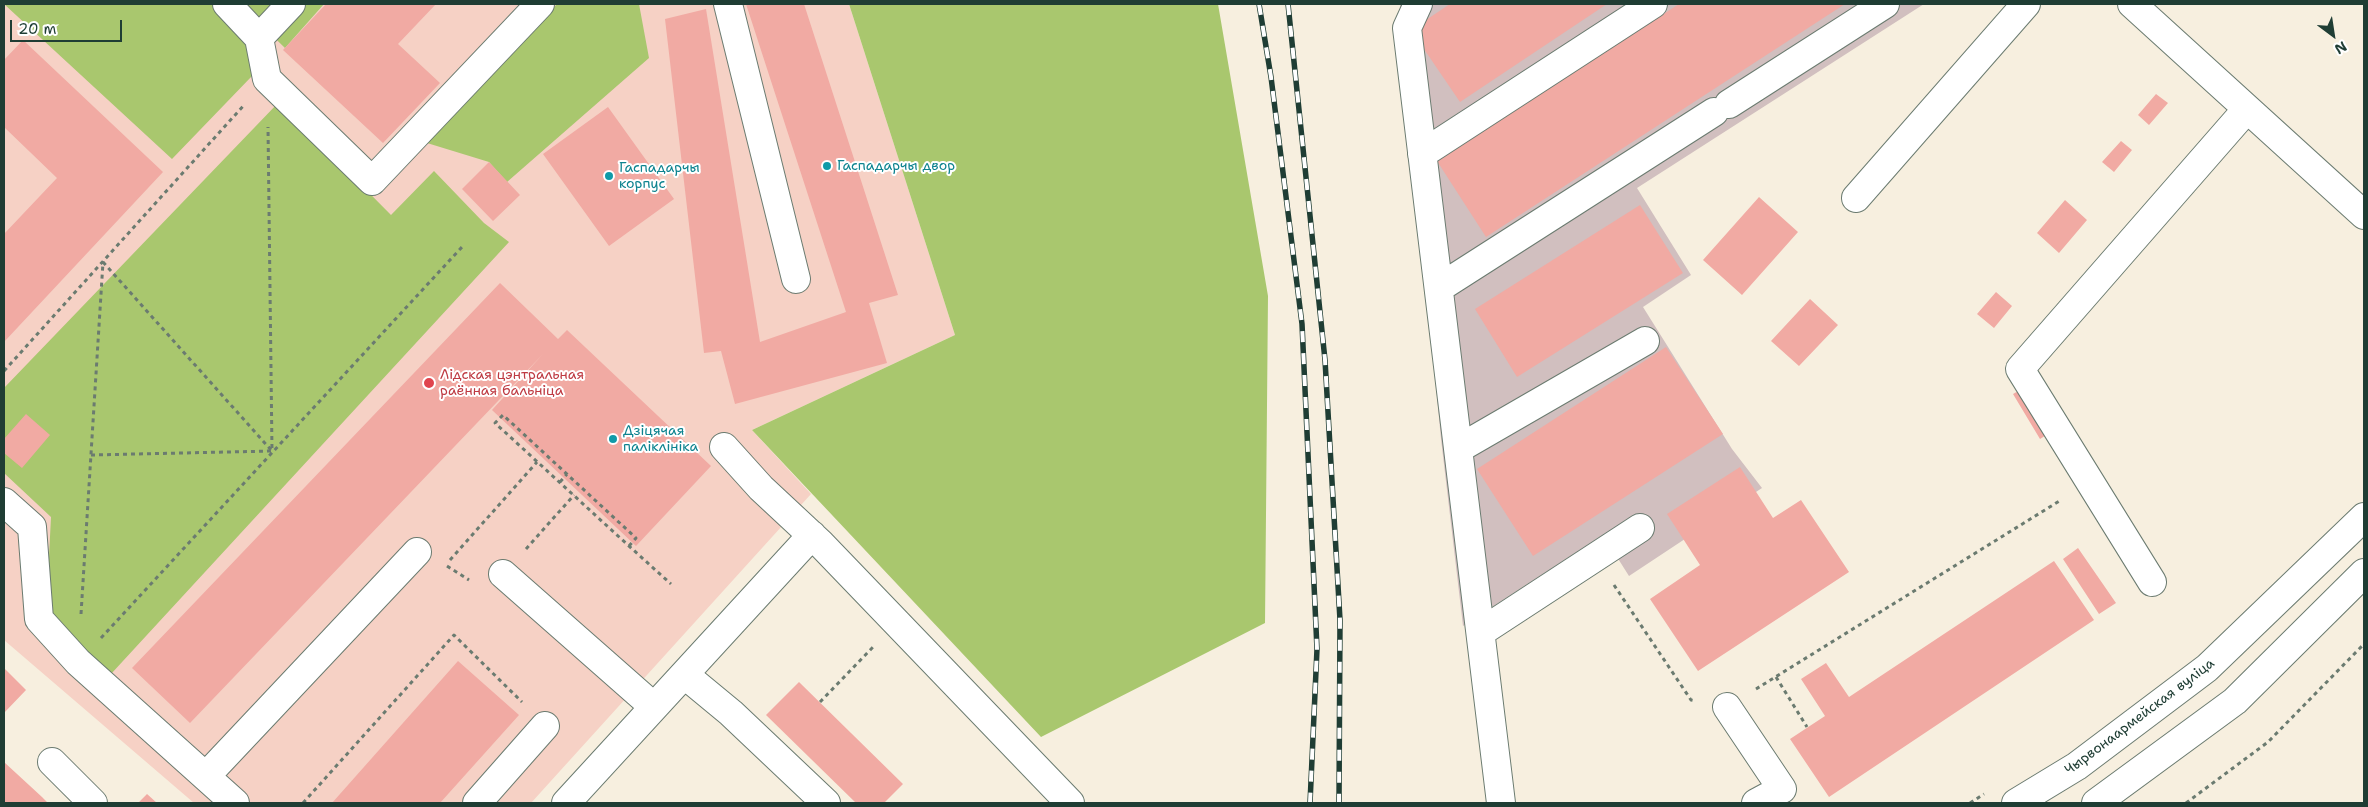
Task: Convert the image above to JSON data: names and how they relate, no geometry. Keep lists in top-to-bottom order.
{
  "streets": {
    "main road": ["Чырвонаармейская вуліца"]
  },
  "places": [
    "Гаспадарчы двор",
    "Гаспадарчы корпус",
    "Лідская цэнтральная раённая бальніца",
    "Дзіцячая паліклініка"
  ],
  "scale_bar": "20 m",
  "north": "bottom right"
}
